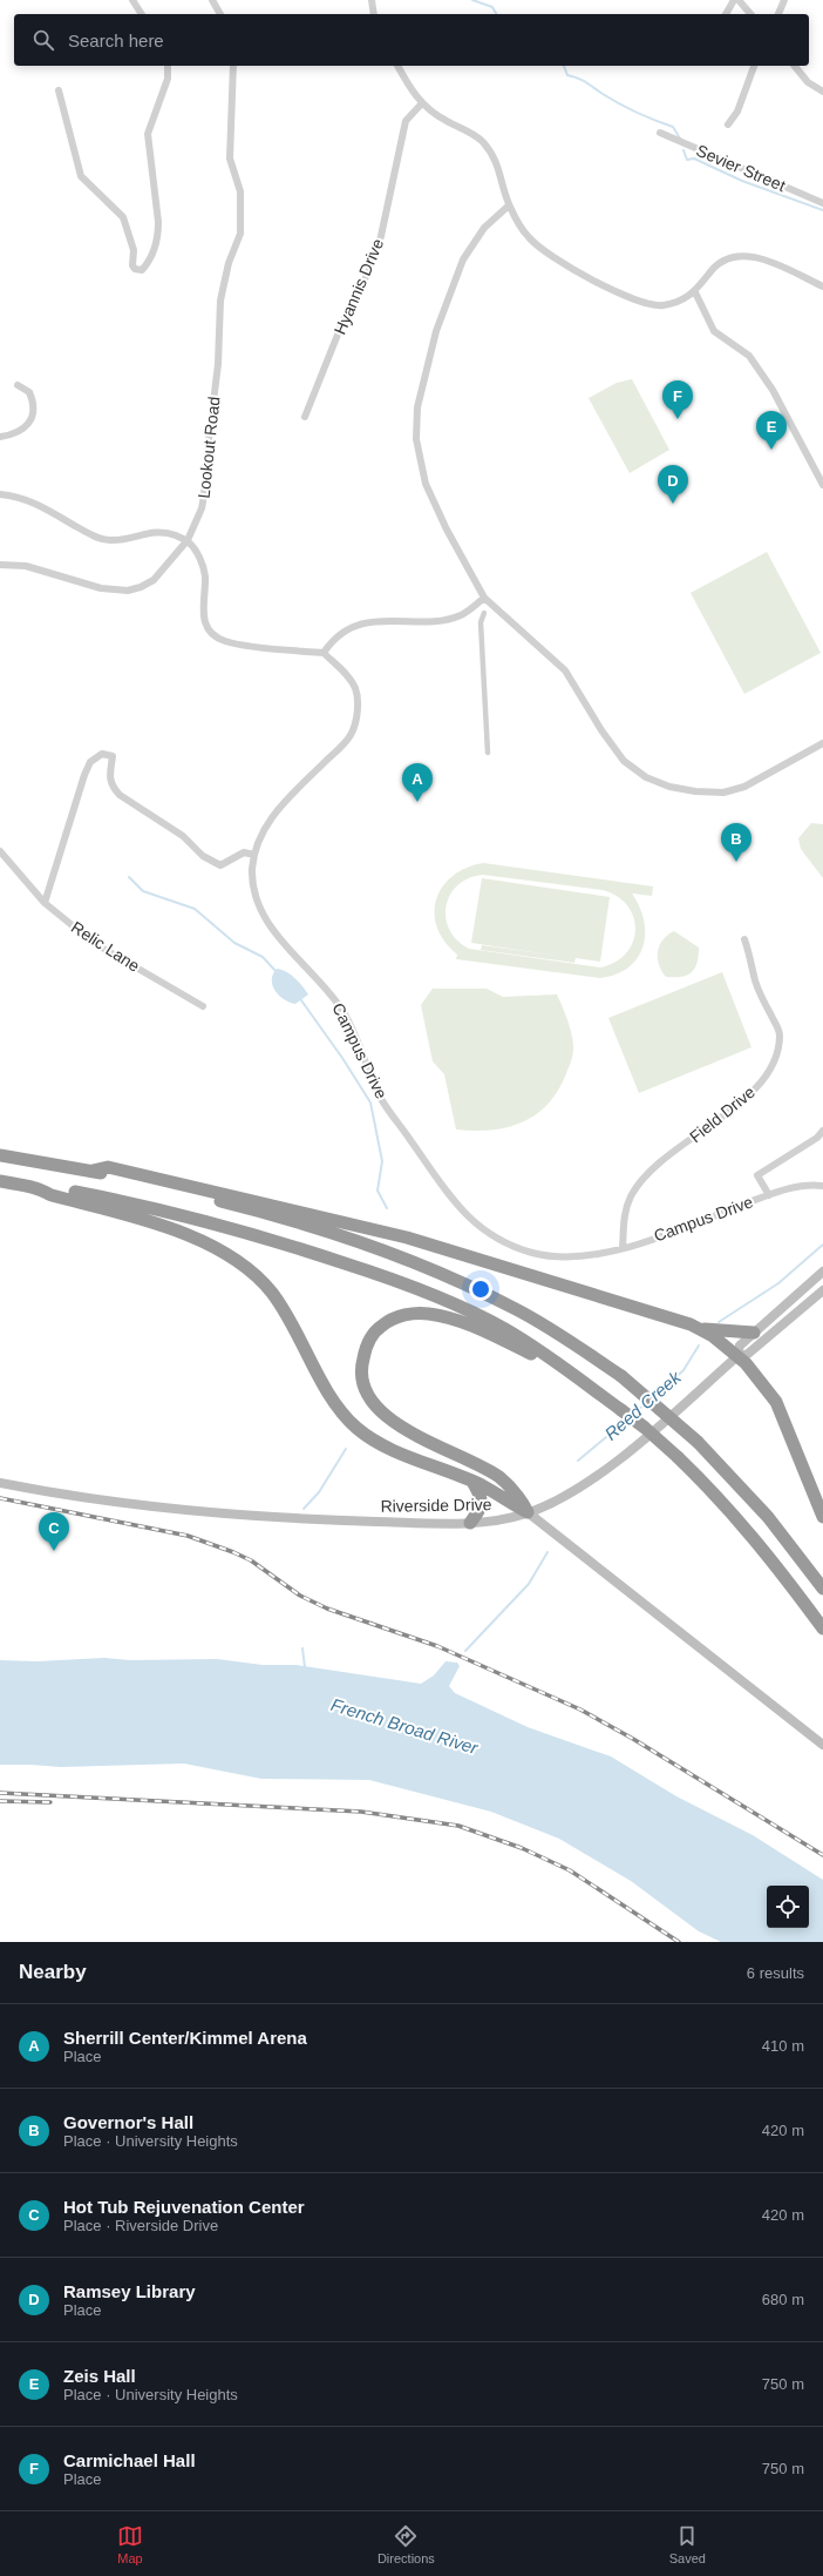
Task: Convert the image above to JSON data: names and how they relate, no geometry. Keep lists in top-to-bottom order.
{
  "streets": {
    "main road": ["Riverside Drive"],
    "street": [
      "Sevier Street",
      "Hyannis Drive",
      "Lookout Road",
      "Relic Lane",
      "Campus Drive",
      "Field Drive"
    ]
  },
  "crossings": [
    ["Campus Drive", "Field Drive"]
  ],
  "water": ["Reed Creek", "French Broad River"],
  "page": {
    "search": "Search here",
    "pins": [
      "F",
      "E",
      "D",
      "A",
      "B",
      "C"
    ],
    "heading": ["Nearby", "6 results"],
    "list": [
      {
        "mark": "A",
        "name": "Sherrill Center/Kimmel Arena",
        "note": "Place",
        "value": "410 m"
      },
      {
        "mark": "B",
        "name": "Governor's Hall",
        "note": "Place · University Heights",
        "value": "420 m"
      },
      {
        "mark": "C",
        "name": "Hot Tub Rejuvenation Center",
        "note": "Place · Riverside Drive",
        "value": "420 m"
      },
      {
        "mark": "D",
        "name": "Ramsey Library",
        "note": "Place",
        "value": "680 m"
      },
      {
        "mark": "E",
        "name": "Zeis Hall",
        "note": "Place · University Heights",
        "value": "750 m"
      },
      {
        "mark": "F",
        "name": "Carmichael Hall",
        "note": "Place",
        "value": "750 m"
      }
    ],
    "nav": ["Map", "Directions", "Saved"]
  }
}
